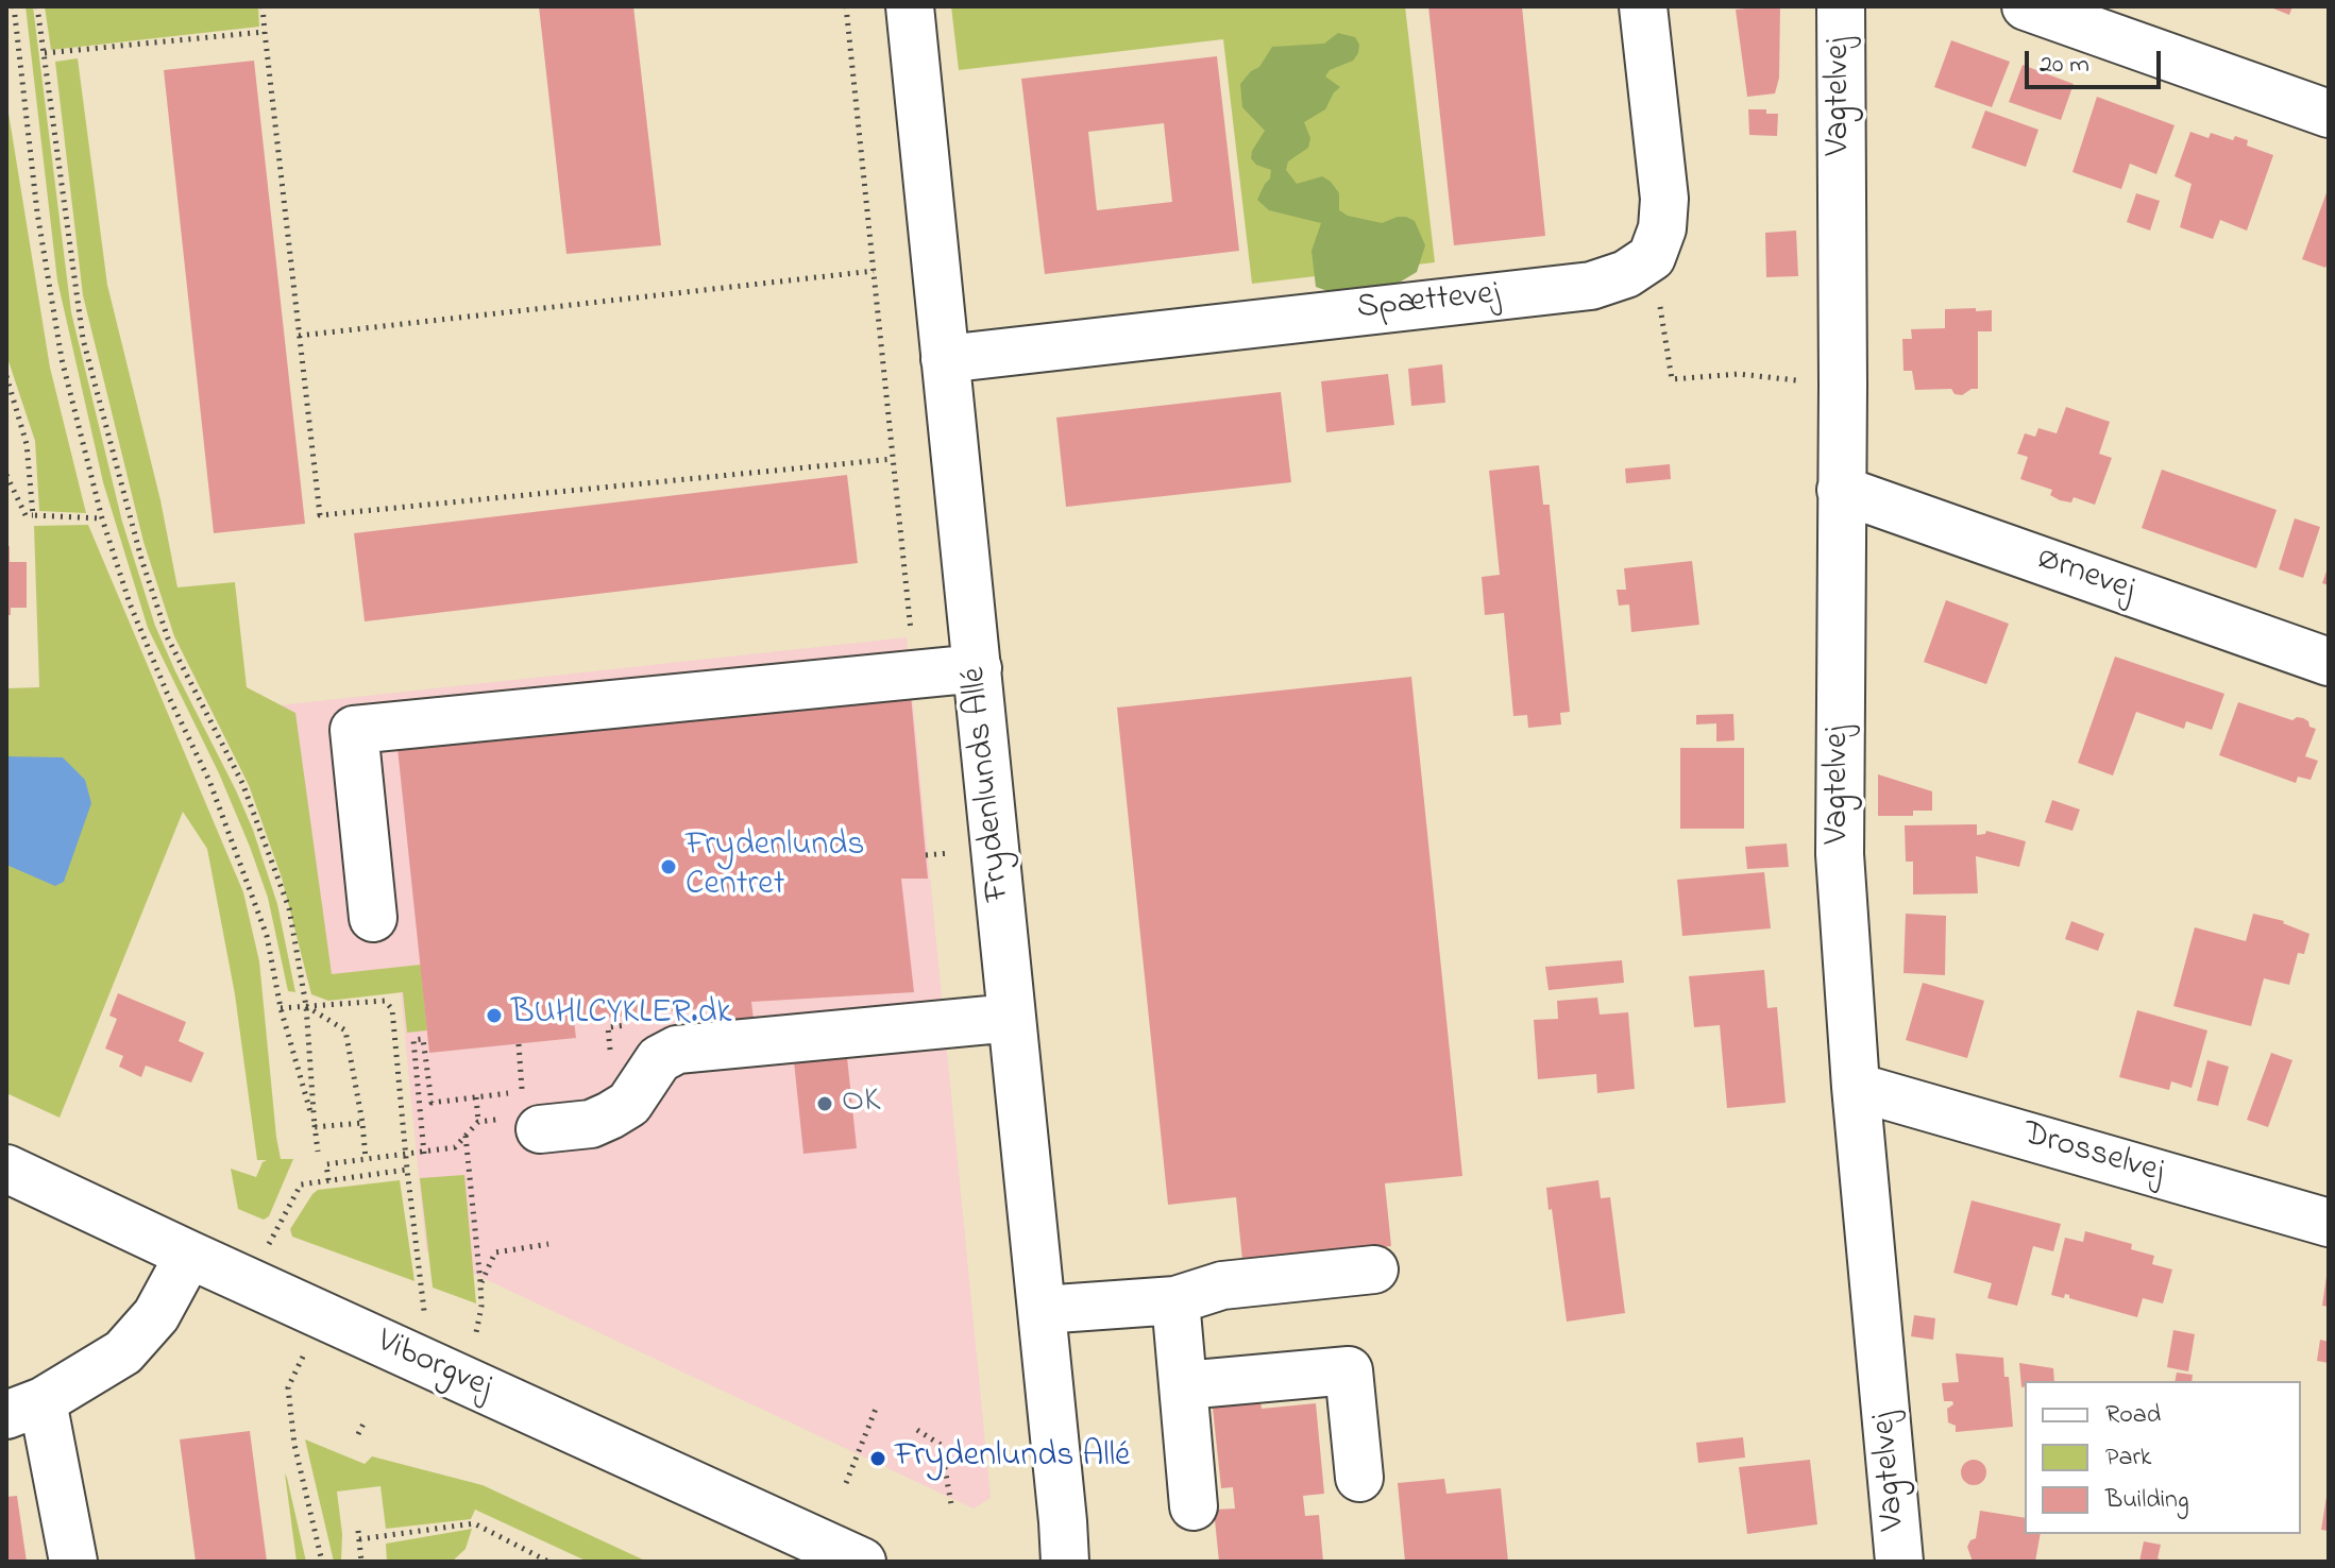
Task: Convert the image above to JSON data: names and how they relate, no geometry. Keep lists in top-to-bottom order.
{
  "streets": {
    "street": [
      "Vagtelvej",
      "Spættevej",
      "Ørnevej",
      "Frydenlunds Allé",
      "Drosselvej",
      "Viborgvej"
    ]
  },
  "crossings": [
    ["Vagtelvej", "Ørnevej"],
    ["Vagtelvej", "Drosselvej"],
    ["Spættevej", "Frydenlunds Allé"]
  ],
  "places": [
    "Frydenlunds Centret",
    "BUHLCYKLER.dk",
    "OK",
    "Frydenlunds Allé"
  ],
  "legend": ["Road", "Park", "Building"],
  "scale_bar": "20 m"
}
